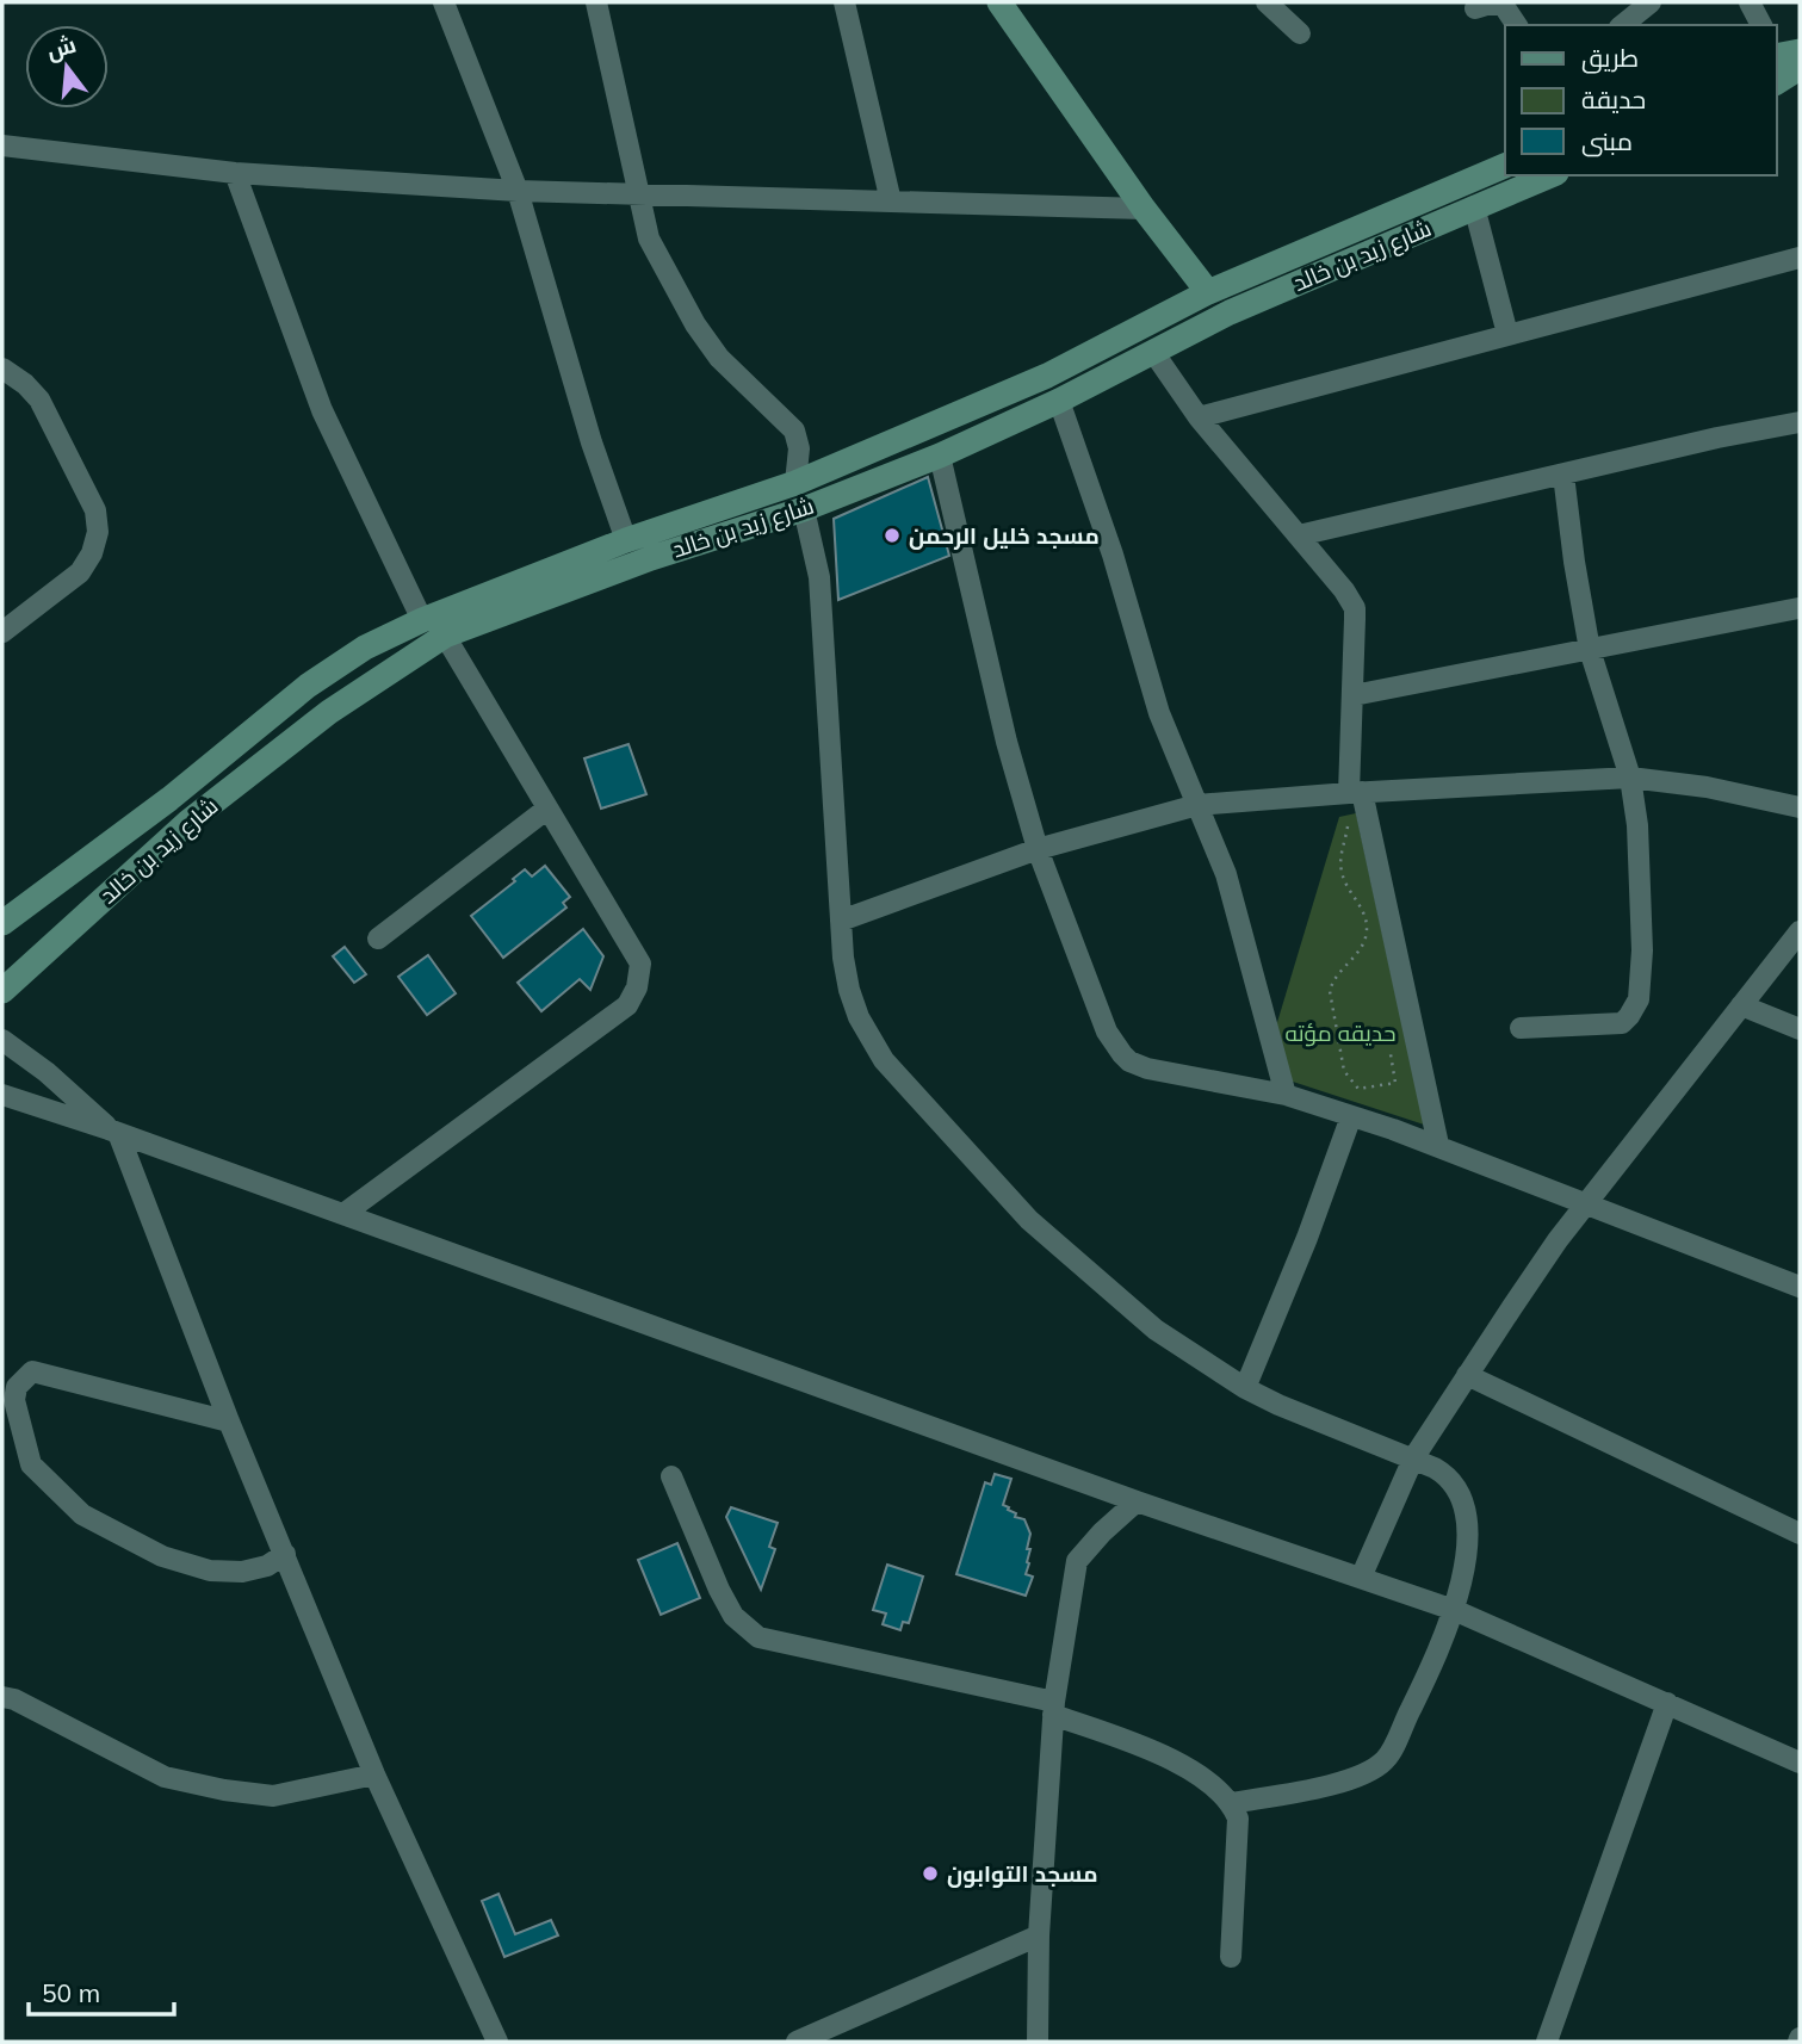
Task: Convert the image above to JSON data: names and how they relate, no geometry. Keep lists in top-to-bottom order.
{
  "streets": {
    "main road": ["شارع زيد بن خالد"]
  },
  "parks": ["حديقه مؤته"],
  "places": ["مسجد خليل الرحمن", "مسجد التوابون"],
  "legend": ["طريق", "حديقة", "مبنى"],
  "scale_bar": "50 m",
  "north": "top"
}
